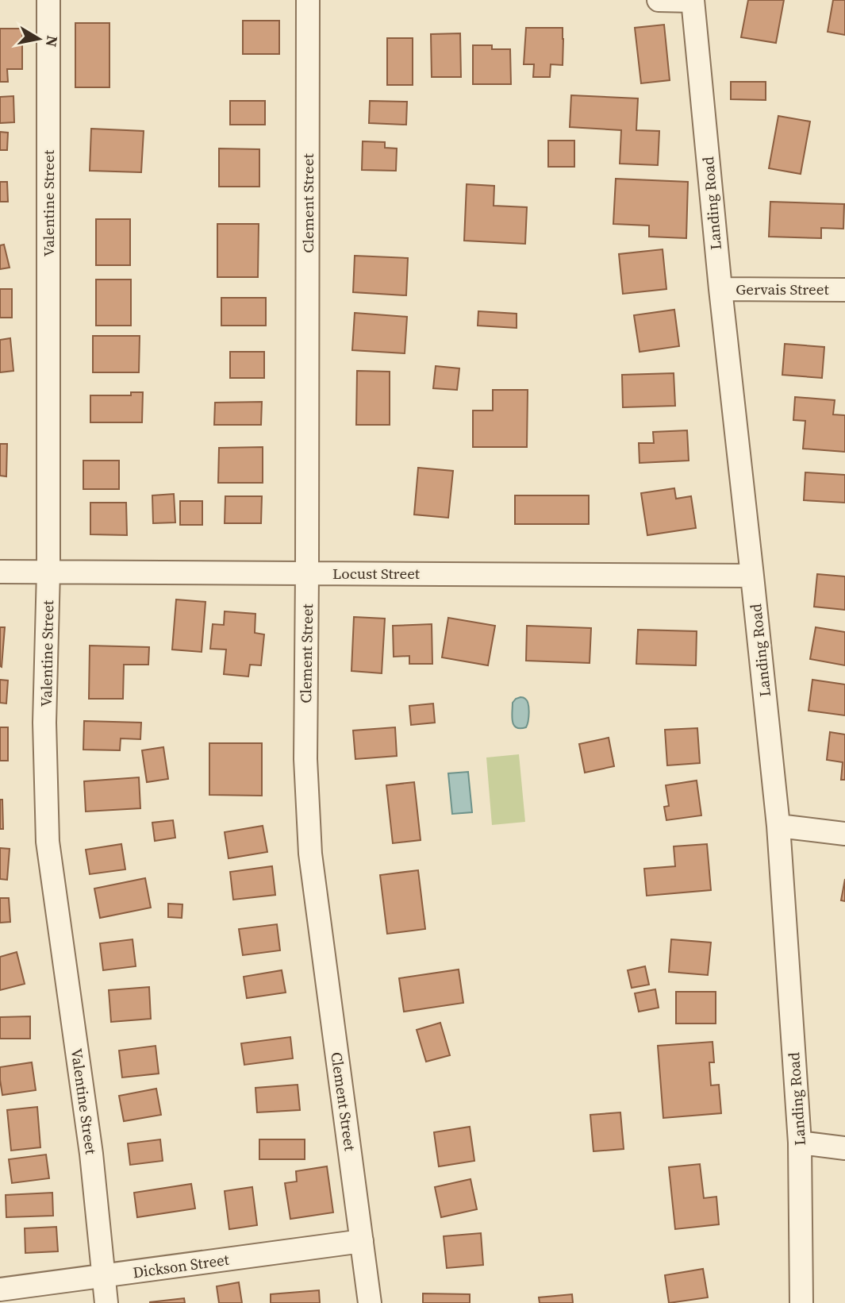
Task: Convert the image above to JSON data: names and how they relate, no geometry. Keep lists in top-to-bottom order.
{
  "streets": {
    "street": [
      "Valentine Street",
      "Clement Street",
      "Landing Road",
      "Gervais Street",
      "Locust Street",
      "Dickson Street"
    ]
  },
  "crossings": [
    ["Valentine Street", "Locust Street"],
    ["Valentine Street", "Dickson Street"],
    ["Clement Street", "Locust Street"],
    ["Clement Street", "Dickson Street"],
    ["Landing Road", "Gervais Street"],
    ["Landing Road", "Locust Street"]
  ],
  "north": "right"
}
